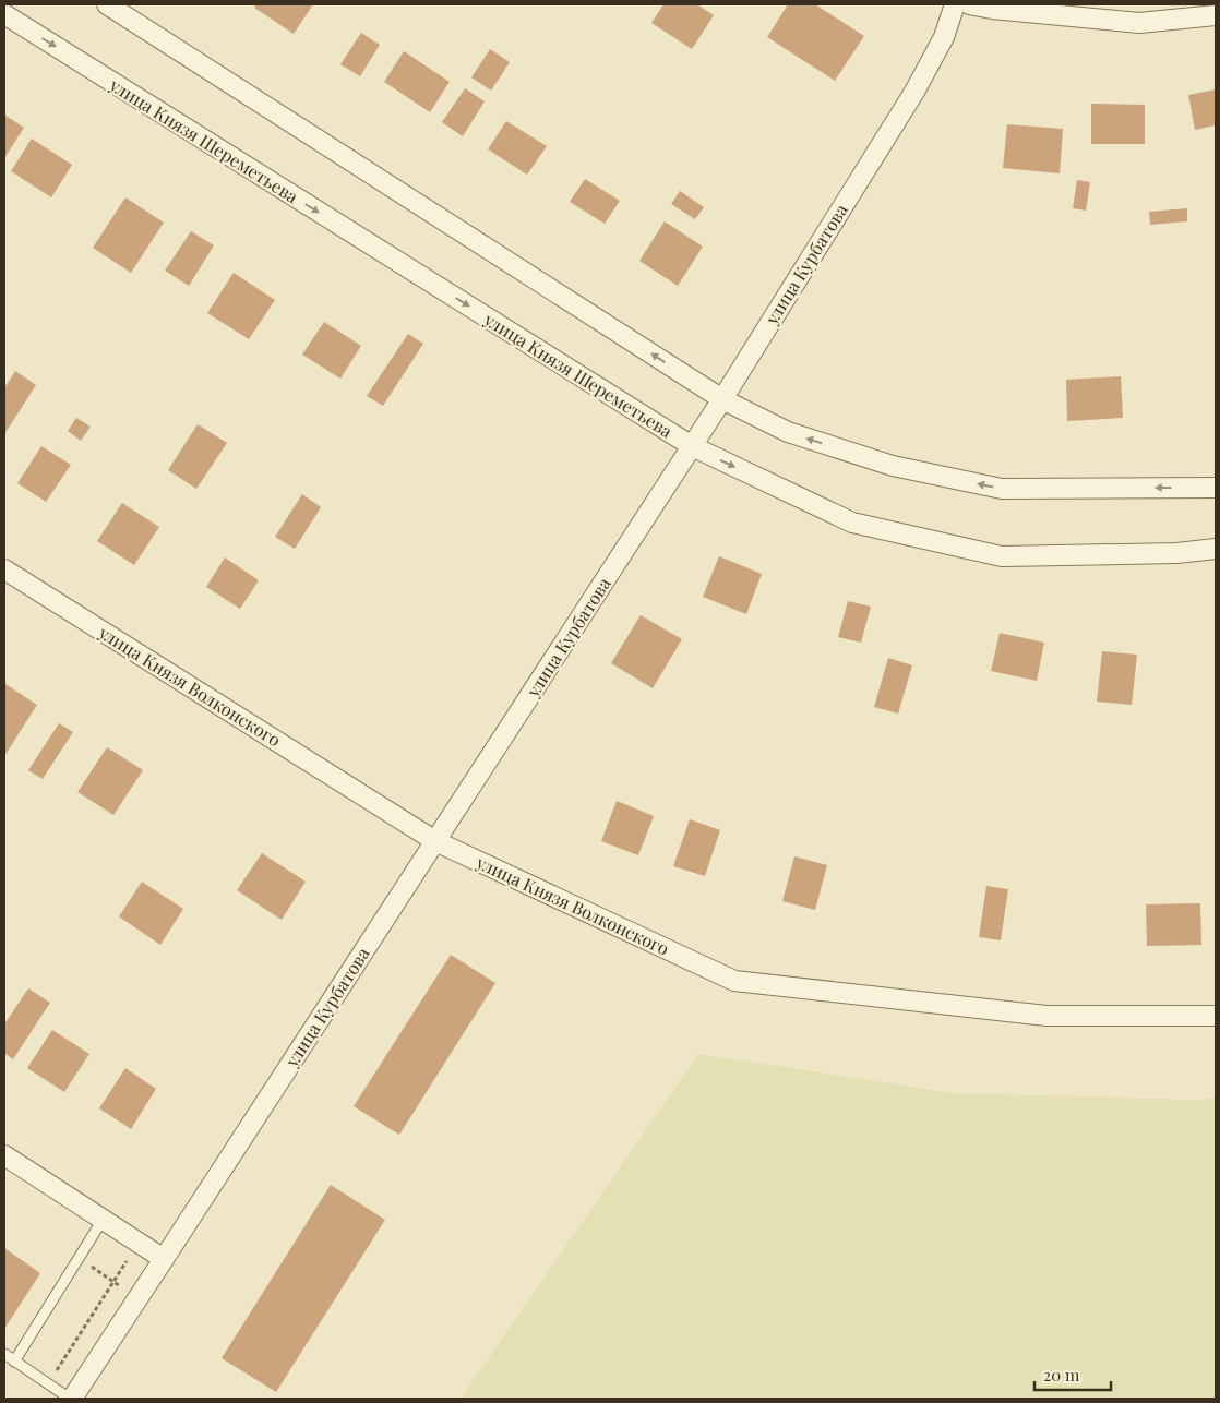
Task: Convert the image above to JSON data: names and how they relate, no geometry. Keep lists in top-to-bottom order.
{
  "streets": {
    "street": ["улица Князя Шереметьева", "улица Курбатова", "улица Князя Волконского"]
  },
  "crossings": [
    ["улица Князя Шереметьева", "улица Курбатова"],
    ["улица Курбатова", "улица Князя Волконского"]
  ],
  "scale_bar": "20 m"
}
